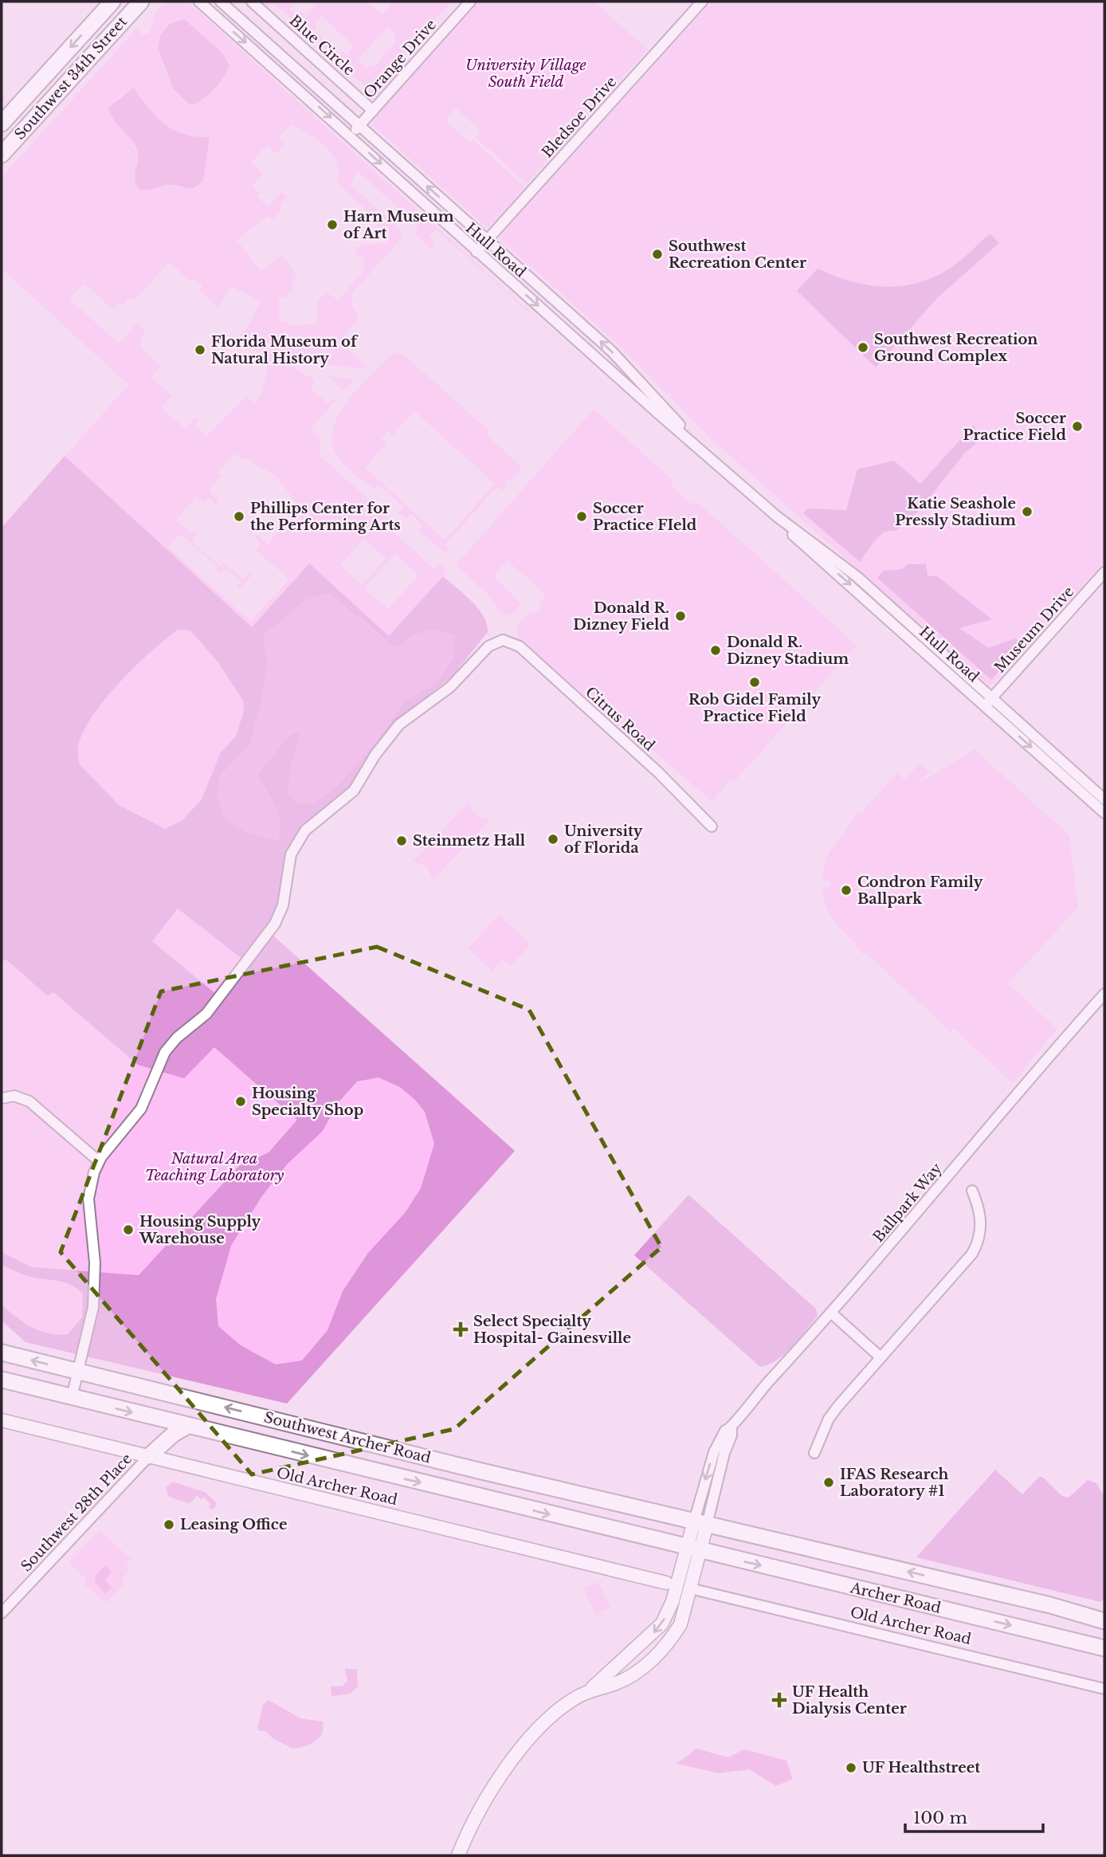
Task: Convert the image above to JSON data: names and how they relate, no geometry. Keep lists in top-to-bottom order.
{
  "streets": {
    "main road": ["Southwest 34th Street", "Southwest Archer Road", "Archer Road"],
    "street": [
      "Blue Circle",
      "Orange Drive",
      "Bledsoe Drive",
      "Hull Road",
      "Museum Drive",
      "Citrus Road",
      "Ballpark Way",
      "Old Archer Road",
      "Southwest 28th Place"
    ]
  },
  "crossings": [
    ["Blue Circle", "Orange Drive"],
    ["Orange Drive", "Hull Road"],
    ["Bledsoe Drive", "Hull Road"],
    ["Hull Road", "Museum Drive"],
    ["Ballpark Way", "Southwest Archer Road"],
    ["Ballpark Way", "Archer Road"],
    ["Southwest Archer Road", "Archer Road"],
    ["Old Archer Road", "Southwest 28th Place"]
  ],
  "parks": ["University Village South Field", "Natural Area Teaching Laboratory"],
  "places": {
    "other": [
      "Harn Museum of Art",
      "Southwest Recreation Center",
      "Southwest Recreation Ground Complex",
      "Florida Museum of Natural History",
      "Soccer Practice Field",
      "Katie Seashole Pressly Stadium",
      "Phillips Center for the Performing Arts",
      "Soccer Practice FIeld",
      "Donald R. Dizney Field",
      "Donald R. Dizney Stadium",
      "Rob Gidel Family Practice Field",
      "University of Florida",
      "Steinmetz Hall",
      "Condron Family Ballpark",
      "Housing Specialty Shop",
      "Housing Supply Warehouse",
      "IFAS Research Laboratory #1",
      "Leasing Office",
      "UF Healthstreet"
    ],
    "health": ["Select Specialty Hospital- Gainesville", "UF Health Dialysis Center"]
  },
  "scale_bar": "100 m"
}
